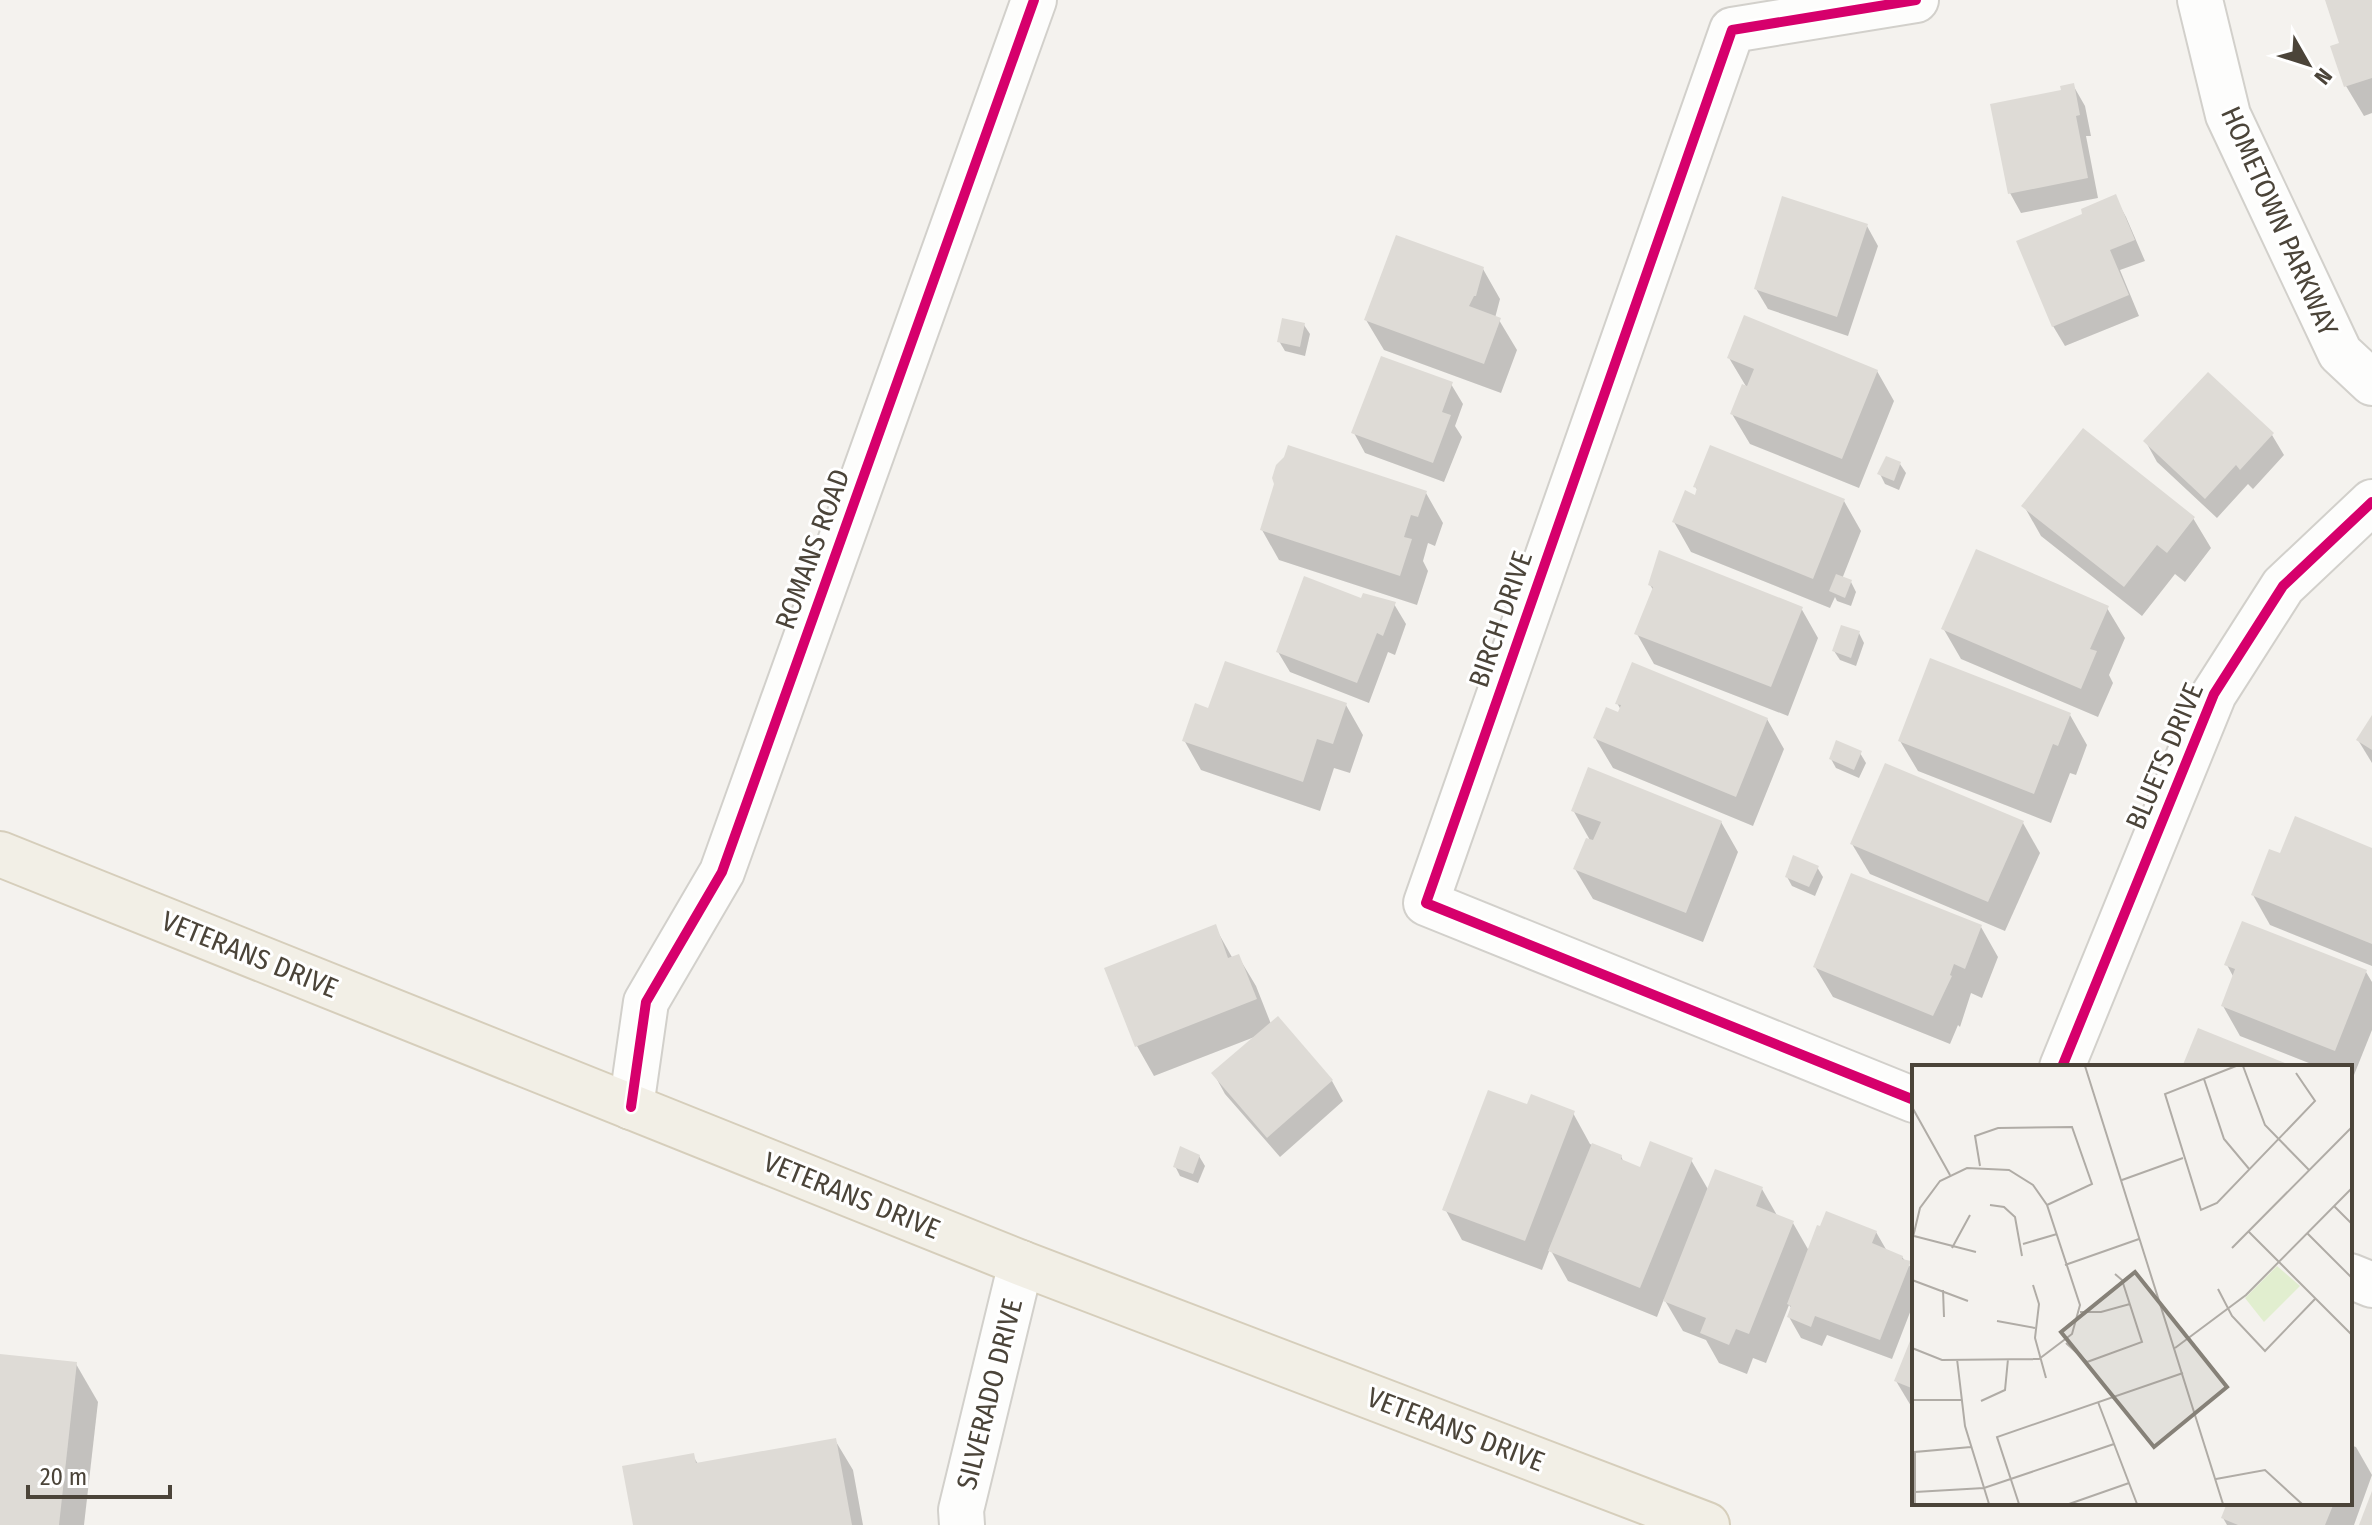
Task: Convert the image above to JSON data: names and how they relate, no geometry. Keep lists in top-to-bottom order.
{
  "streets": {
    "main road": ["VETERANS DRIVE"],
    "street": [
      "HOMETOWN PARKWAY",
      "ROMANS ROAD",
      "BIRCH DRIVE",
      "BLUETS DRIVE",
      "SILVERADO DRIVE"
    ]
  },
  "crossings": [
    ["ROMANS ROAD", "VETERANS DRIVE"],
    ["VETERANS DRIVE", "SILVERADO DRIVE"]
  ],
  "scale_bar": "20 m",
  "north": "bottom right"
}
